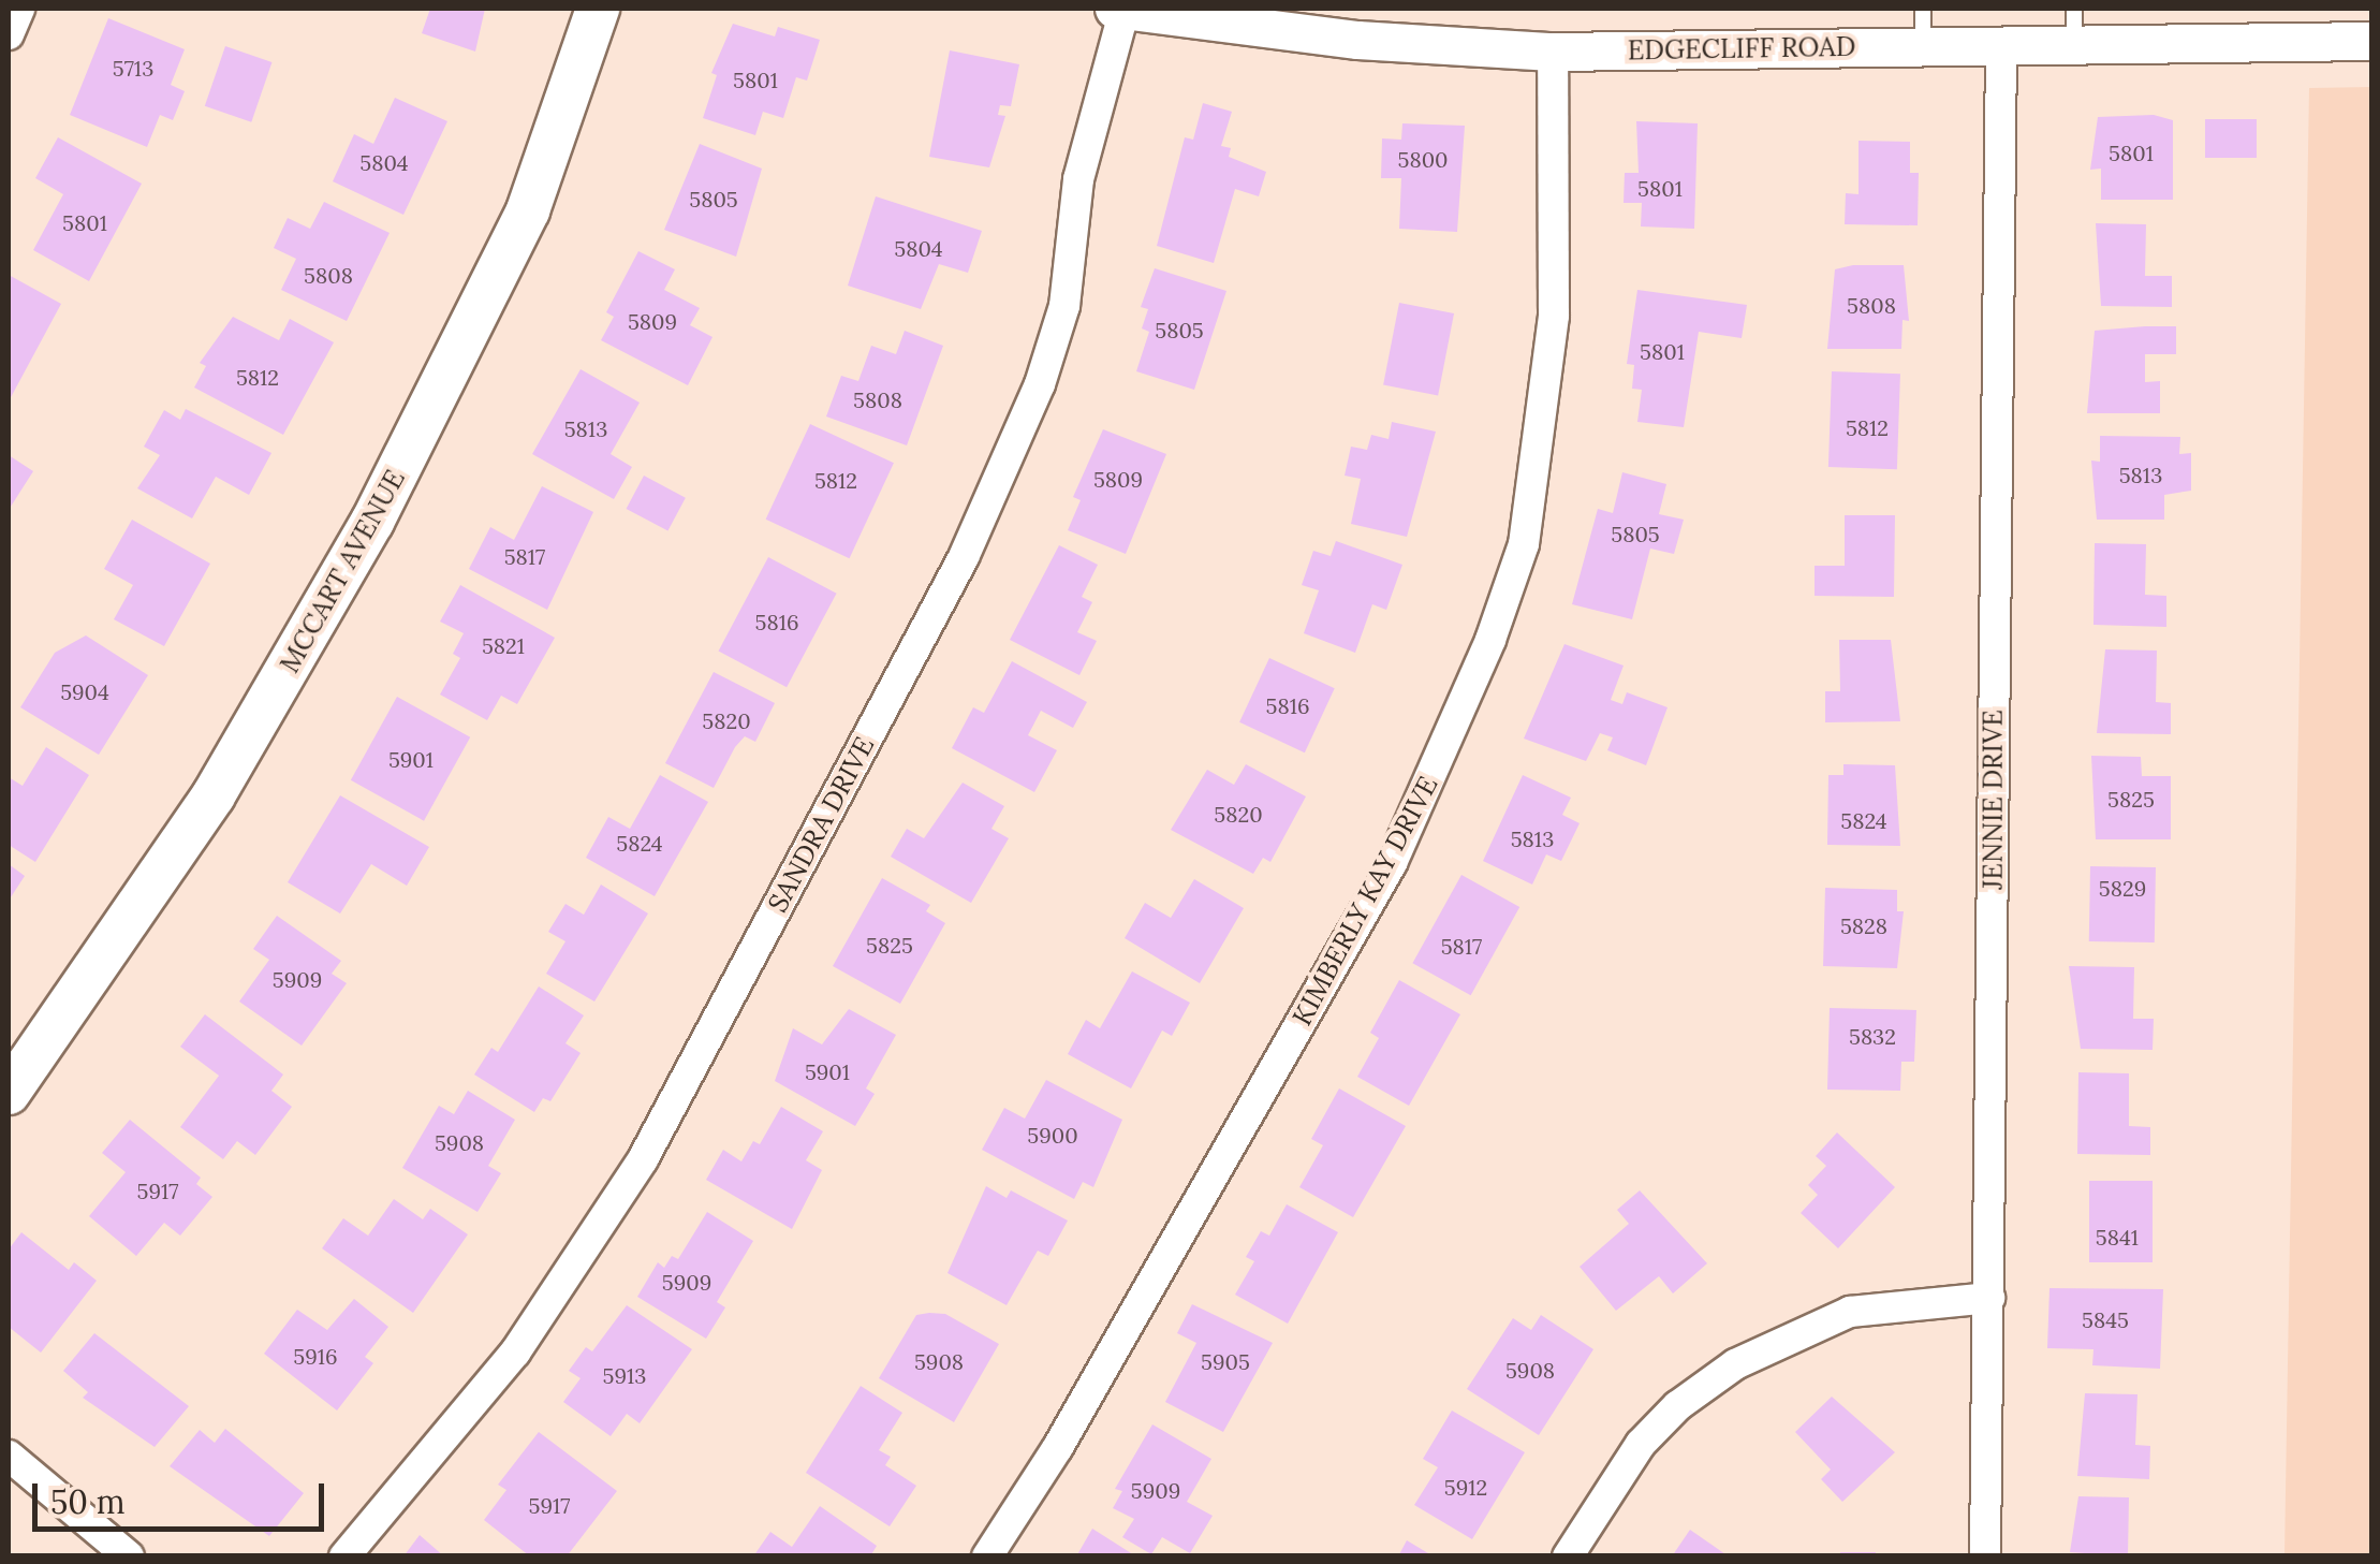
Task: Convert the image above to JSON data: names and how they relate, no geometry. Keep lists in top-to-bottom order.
{
  "streets": {
    "main road": ["MCCART AVENUE"],
    "street": [
      "EDGECLIFF ROAD",
      "JENNIE DRIVE",
      "SANDRA DRIVE",
      "KIMBERLY KAY DRIVE"
    ]
  },
  "crossings": [
    ["EDGECLIFF ROAD", "JENNIE DRIVE"],
    ["EDGECLIFF ROAD", "SANDRA DRIVE"],
    ["EDGECLIFF ROAD", "KIMBERLY KAY DRIVE"]
  ],
  "house_numbers": [
    "5713",
    "5801",
    "5801",
    "5800",
    "5804",
    "5801",
    "5805",
    "5801",
    "5804",
    "5808",
    "5808",
    "5809",
    "5805",
    "5801",
    "5812",
    "5808",
    "5812",
    "5813",
    "5813",
    "5809",
    "5812",
    "5805",
    "5817",
    "5816",
    "5821",
    "5904",
    "5816",
    "5820",
    "5901",
    "5825",
    "5820",
    "5824",
    "5813",
    "5824",
    "5829",
    "5828",
    "5825",
    "5817",
    "5909",
    "5832",
    "5901",
    "5900",
    "5908",
    "5917",
    "5841",
    "5909",
    "5845",
    "5916",
    "5908",
    "5905",
    "5908",
    "5913",
    "5912",
    "5909",
    "5917"
  ],
  "scale_bar": "50 m"
}
